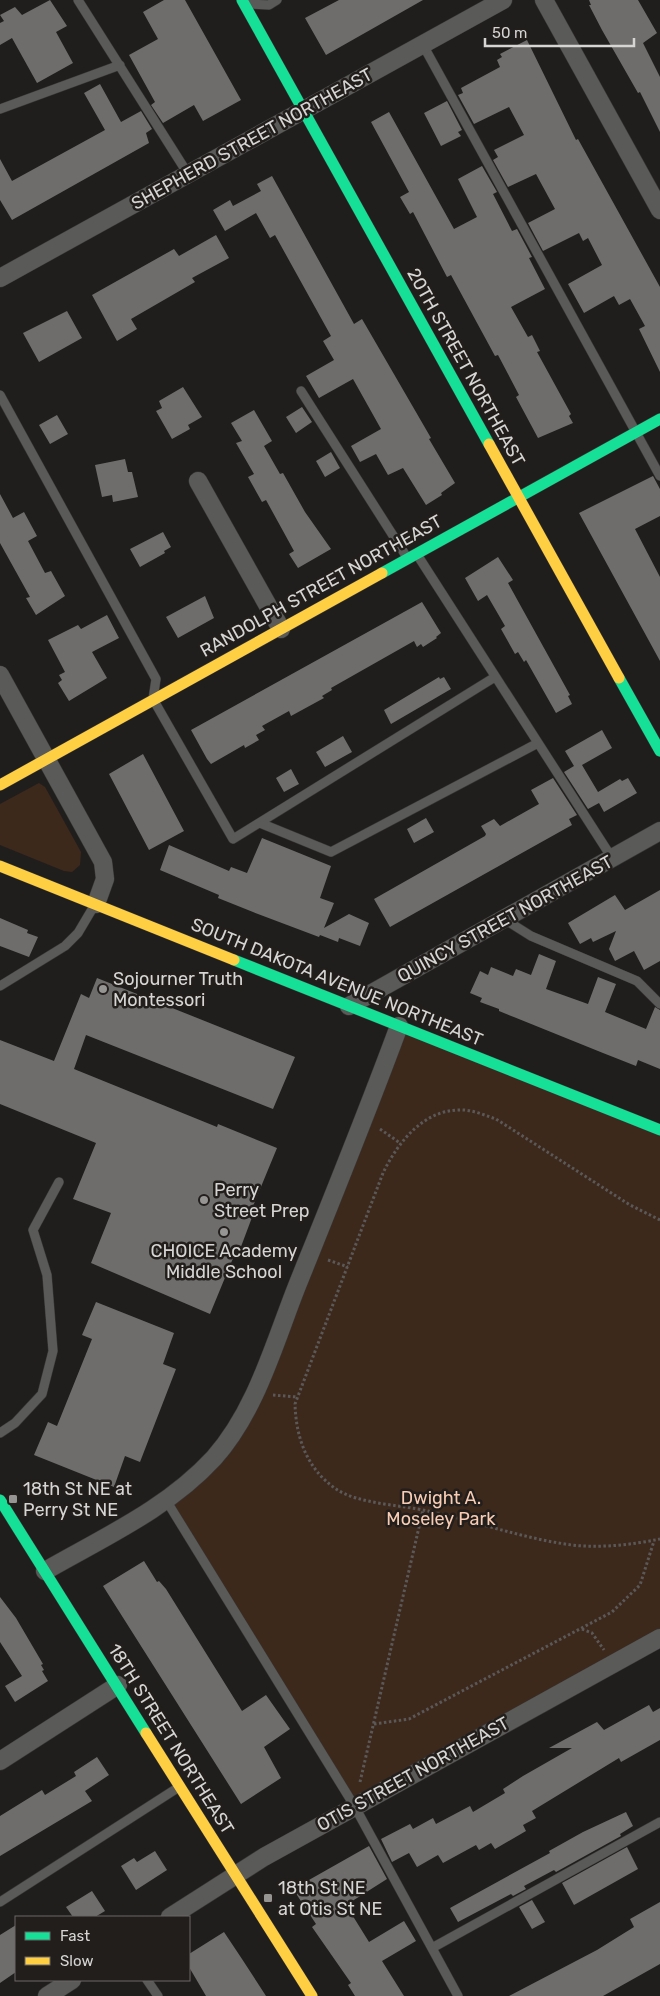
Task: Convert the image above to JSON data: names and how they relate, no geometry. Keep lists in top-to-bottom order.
{
  "streets": {
    "street": [
      "SHEPHERD STREET NORTHEAST",
      "20TH STREET NORTHEAST",
      "RANDOLPH STREET NORTHEAST",
      "QUINCY STREET NORTHEAST",
      "SOUTH DAKOTA AVENUE NORTHEAST",
      "18TH STREET NORTHEAST",
      "OTIS STREET NORTHEAST"
    ]
  },
  "crossings": [
    ["SHEPHERD STREET NORTHEAST", "20TH STREET NORTHEAST"],
    ["20TH STREET NORTHEAST", "RANDOLPH STREET NORTHEAST"],
    ["QUINCY STREET NORTHEAST", "SOUTH DAKOTA AVENUE NORTHEAST"],
    ["18TH STREET NORTHEAST", "OTIS STREET NORTHEAST"]
  ],
  "parks": ["Dwight A. Moseley Park"],
  "places": {
    "other": ["Sojourner Truth Montessori", "Perry Street Prep", "CHOICE Academy Middle School"],
    "transit": ["18th St NE at Perry St NE", "18th St NE at Otis St NE"]
  },
  "legend": ["Fast", "Slow"],
  "scale_bar": "50 m"
}
